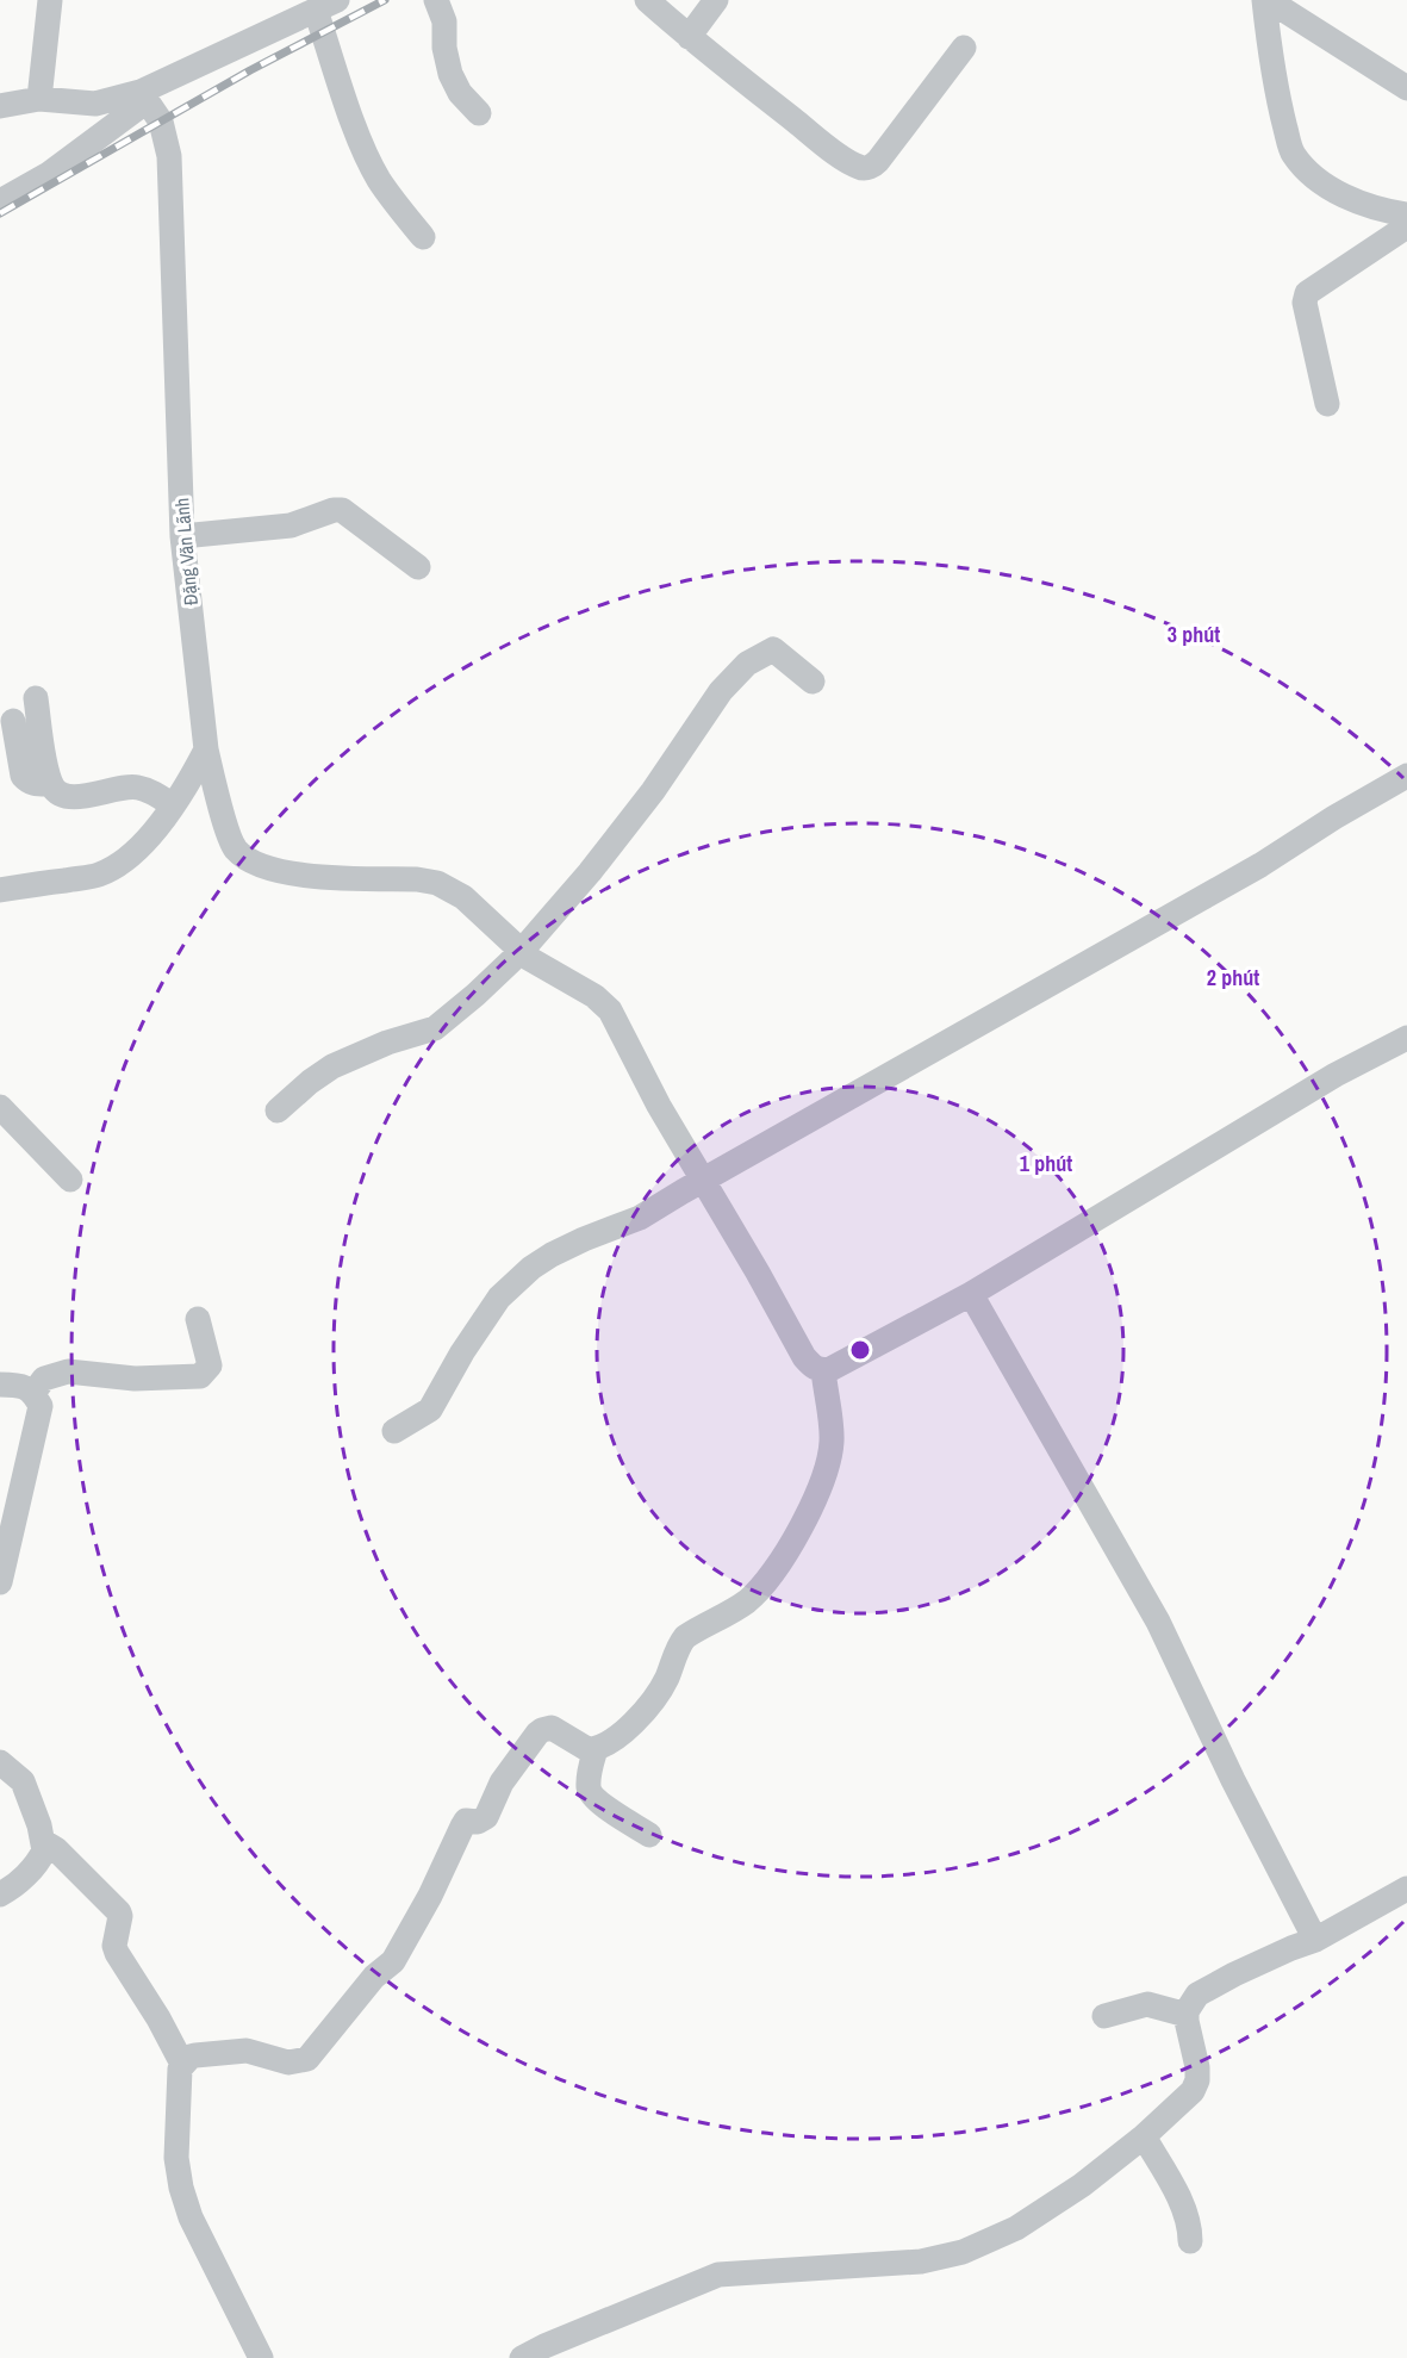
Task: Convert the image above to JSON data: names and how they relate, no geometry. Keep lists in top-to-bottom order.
{
  "streets": {
    "street": ["Đặng Văn Lãnh"]
  },
  "rings": ["3 phút", "2 phút", "1 phút"]
}
